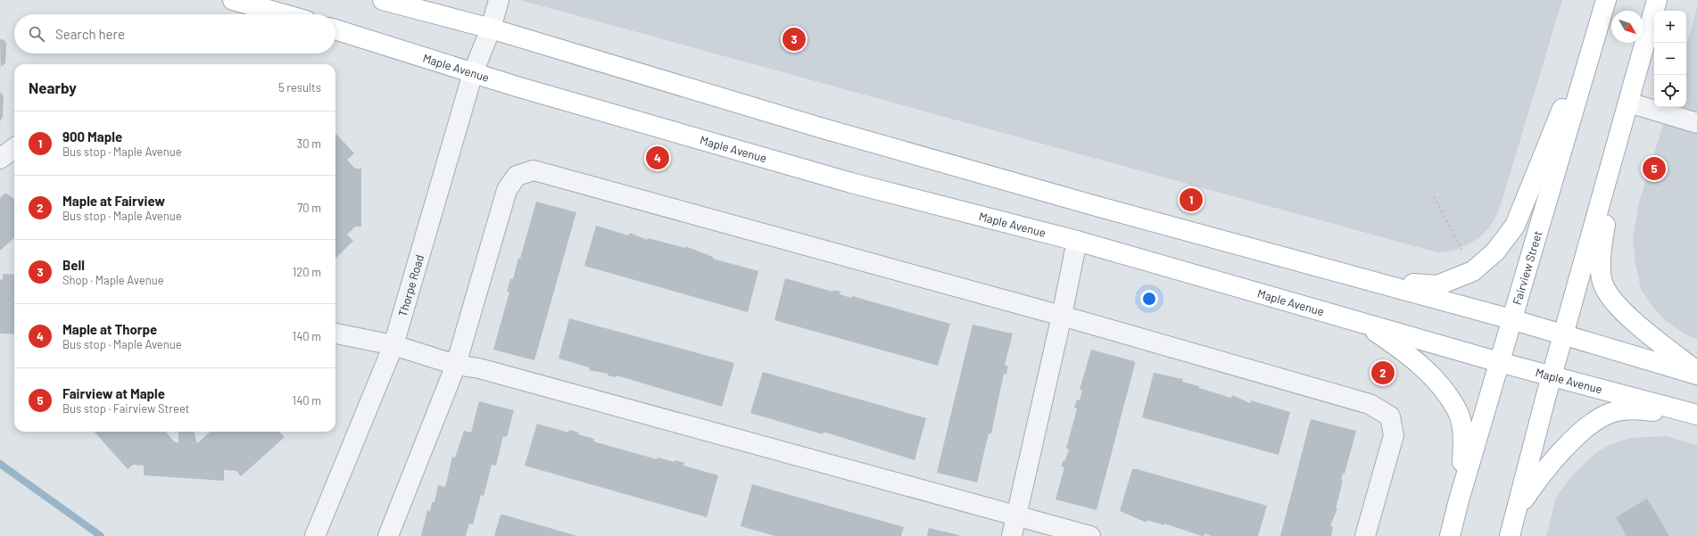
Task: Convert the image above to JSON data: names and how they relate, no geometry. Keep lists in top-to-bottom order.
{
  "streets": {
    "main road": ["Maple Avenue", "Fairview Street"],
    "street": ["Thorpe Road"]
  },
  "crossings": [
    ["Maple Avenue", "Fairview Street"],
    ["Maple Avenue", "Thorpe Road"]
  ],
  "north": "bottom right",
  "page": {
    "map_buttons": ["+", "−"],
    "search": "Search here",
    "pins": [
      "3",
      "4",
      "5",
      "1",
      "2"
    ],
    "heading": ["Nearby", "5 results"],
    "list": [
      {
        "mark": "1",
        "name": "900 Maple",
        "note": "Bus stop · Maple Avenue",
        "value": "30 m"
      },
      {
        "mark": "2",
        "name": "Maple at Fairview",
        "note": "Bus stop · Maple Avenue",
        "value": "70 m"
      },
      {
        "mark": "3",
        "name": "Bell",
        "note": "Shop · Maple Avenue",
        "value": "120 m"
      },
      {
        "mark": "4",
        "name": "Maple at Thorpe",
        "note": "Bus stop · Maple Avenue",
        "value": "140 m"
      },
      {
        "mark": "5",
        "name": "Fairview at Maple",
        "note": "Bus stop · Fairview Street",
        "value": "140 m"
      }
    ]
  }
}
